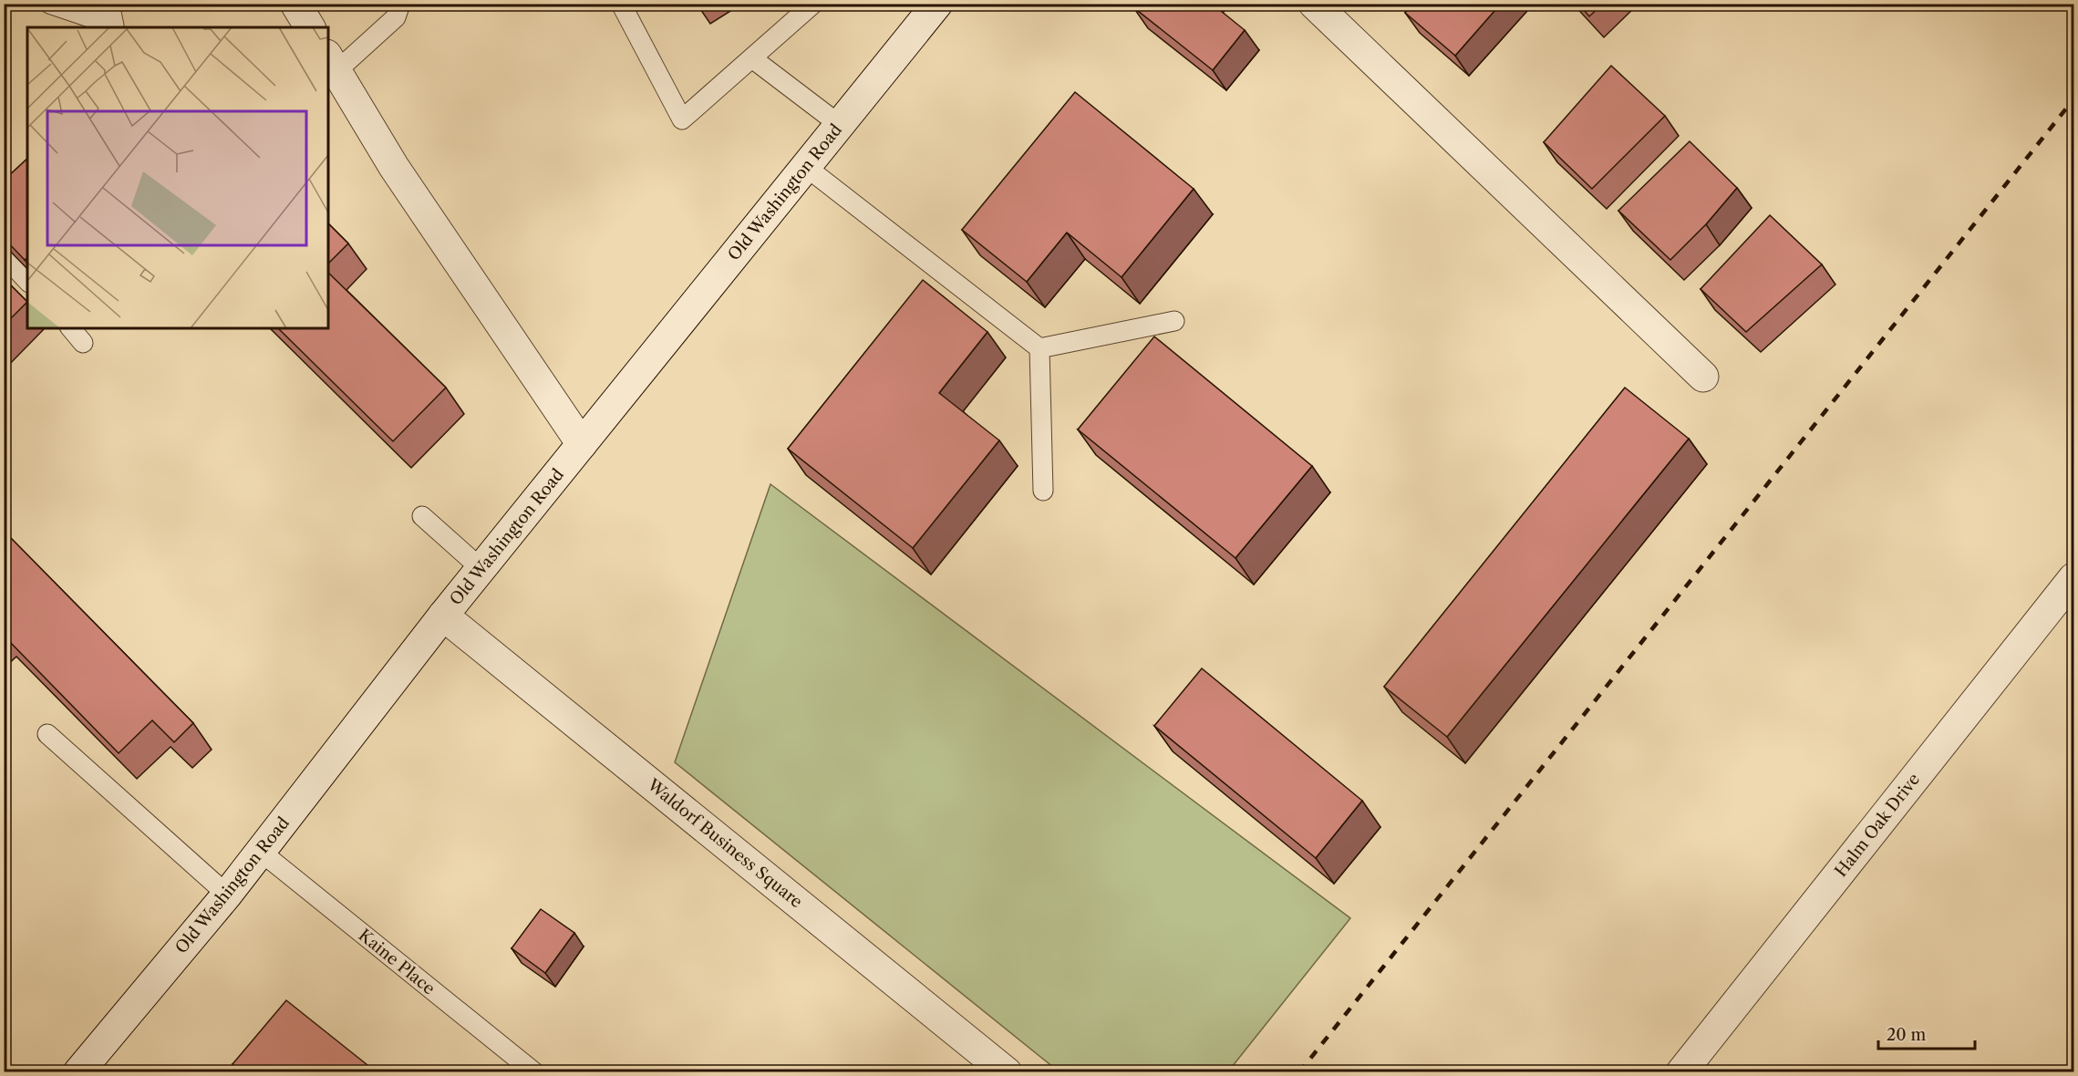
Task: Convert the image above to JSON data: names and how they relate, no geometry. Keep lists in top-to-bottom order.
{
  "streets": {
    "street": ["Old Washington Road", "Halm Oak Drive", "Waldorf Business Square"],
    "lane": ["Kaine Place"]
  },
  "crossings": [
    ["Old Washington Road", "Waldorf Business Square"],
    ["Old Washington Road", "Kaine Place"]
  ],
  "scale_bar": "20 m"
}
